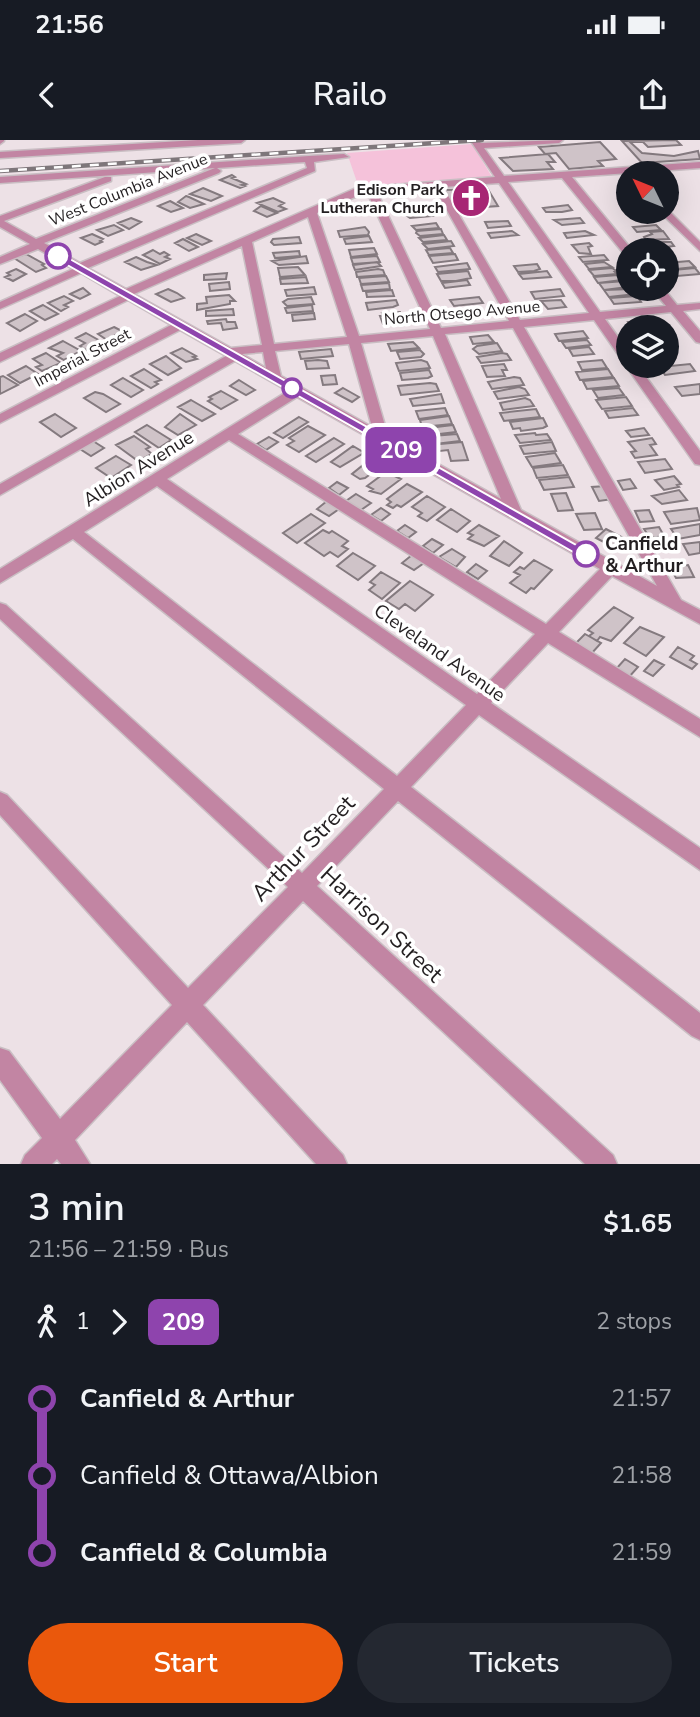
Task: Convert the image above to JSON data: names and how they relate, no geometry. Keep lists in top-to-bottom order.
{
  "streets": {
    "street": [
      "West Columbia Avenue",
      "North Otsego Avenue",
      "Imperial Street",
      "Albion Avenue",
      "Cleveland Avenue",
      "Arthur Street",
      "Harrison Street"
    ]
  },
  "crossings": [
    ["Albion Avenue", "Cleveland Avenue"],
    ["Cleveland Avenue", "Arthur Street"],
    ["Arthur Street", "Harrison Street"]
  ],
  "places": {
    "church": ["Edison Park Lutheran Church"],
    "other": ["Canfield & Arthur"]
  },
  "lines": ["bus line 209"],
  "north": "top left",
  "page": {
    "status": "21:56",
    "header": "Railo",
    "on_map": "209",
    "heading": ["3 min", "21:56 – 21:59 · Bus", "$1.65"],
    "legs": ["1", "209", "2 stops"],
    "list": [
      {
        "name": "Canfield & Arthur",
        "value": "21:57"
      },
      {
        "name": "Canfield & Ottawa/Albion",
        "value": "21:58"
      },
      {
        "name": "Canfield & Columbia",
        "value": "21:59"
      }
    ],
    "buttons": ["Start", "Tickets"]
  }
}
